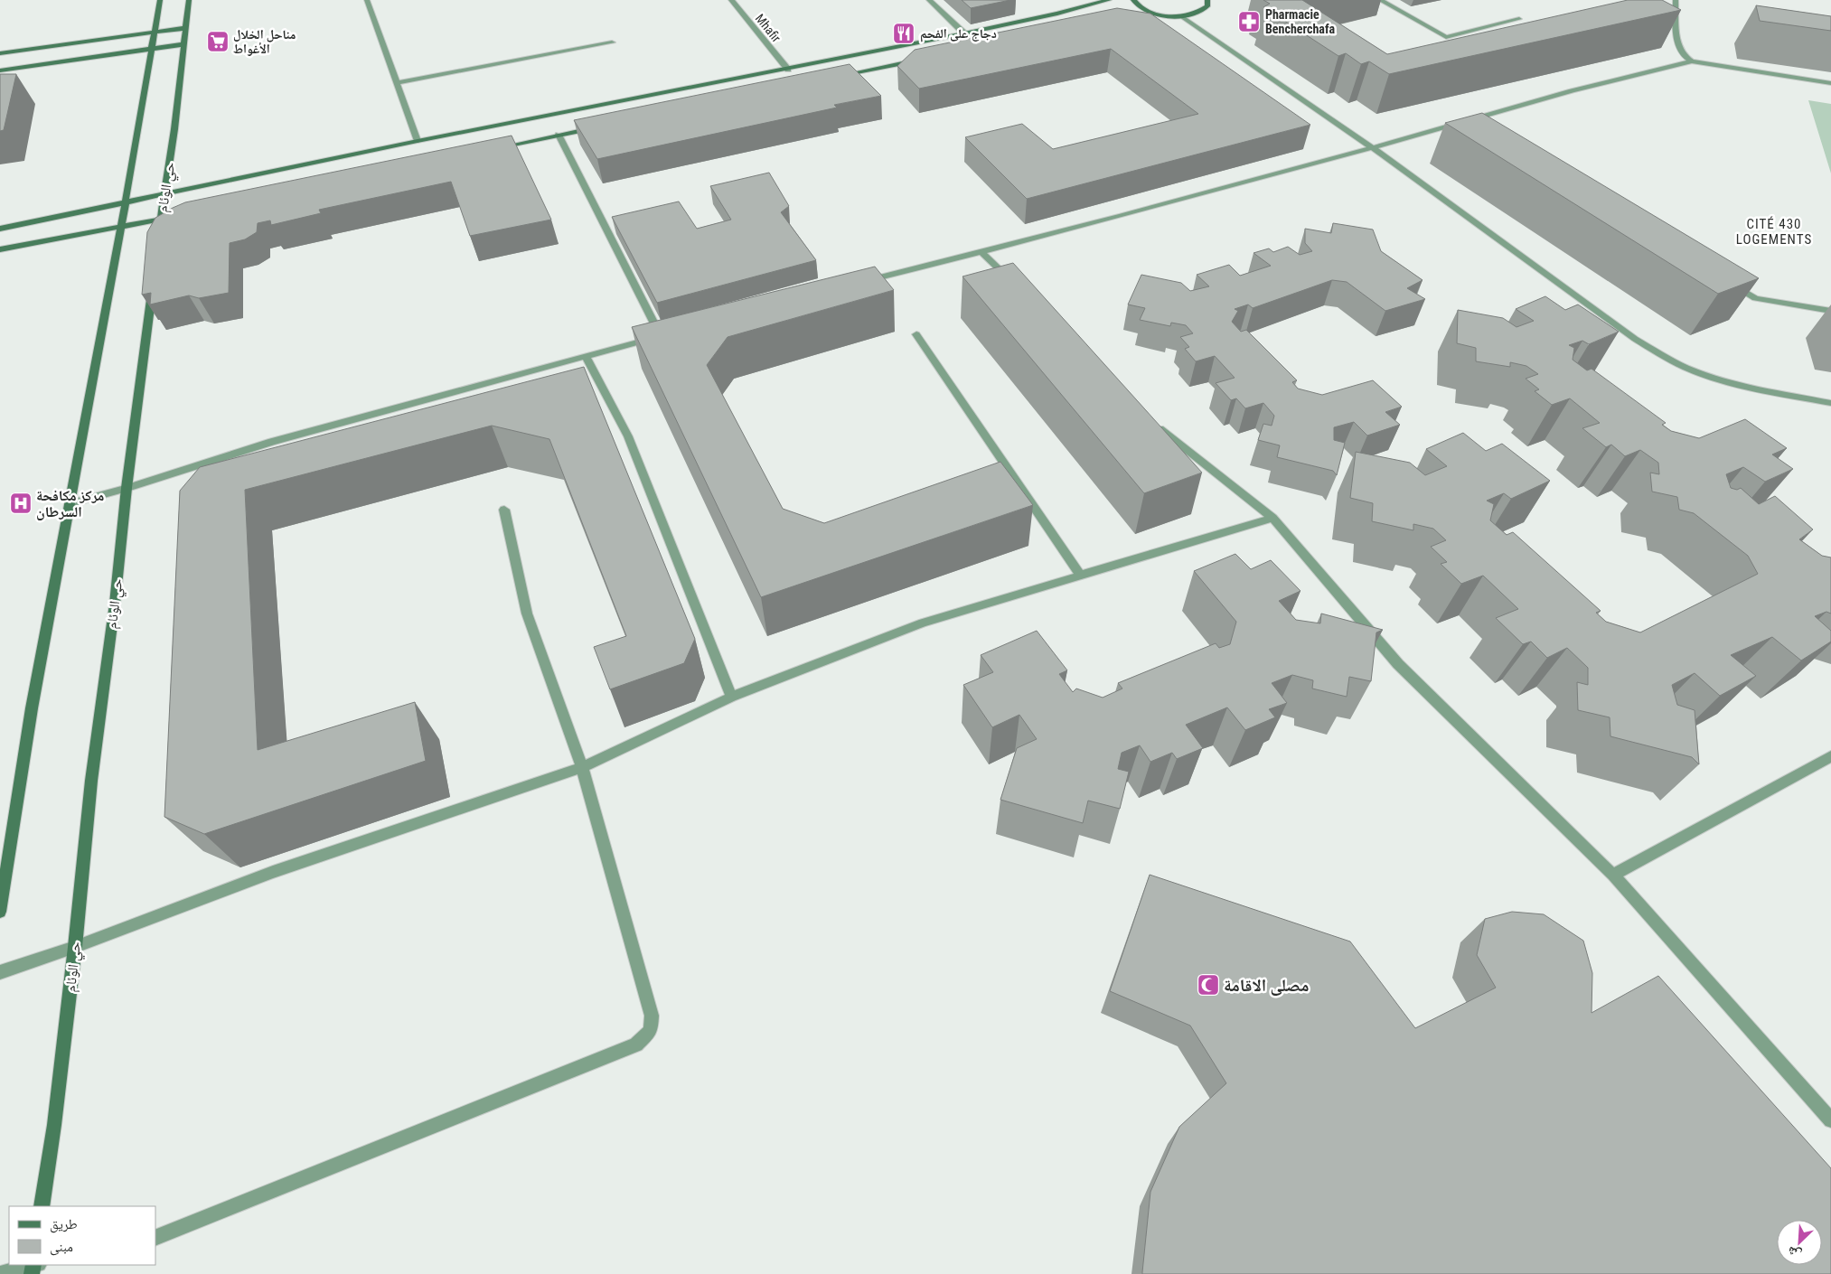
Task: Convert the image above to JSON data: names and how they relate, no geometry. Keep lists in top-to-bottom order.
{
  "streets": {
    "street": ["Mhafir", "حي الوئام"]
  },
  "districts": ["CITÉ 430 LOGEMENTS"],
  "places": {
    "pharmacy": ["Pharmacie Bencherchafa"],
    "restaurant": ["دجاج على الفحم"],
    "supermarket": ["مناحل الخلال الأغواط"],
    "hospital": ["مركز مكافحة السرطان"],
    "mosque": ["مصلى الاقامة"]
  },
  "legend": ["طريق", "مبنى"],
  "north": "bottom left"
}
